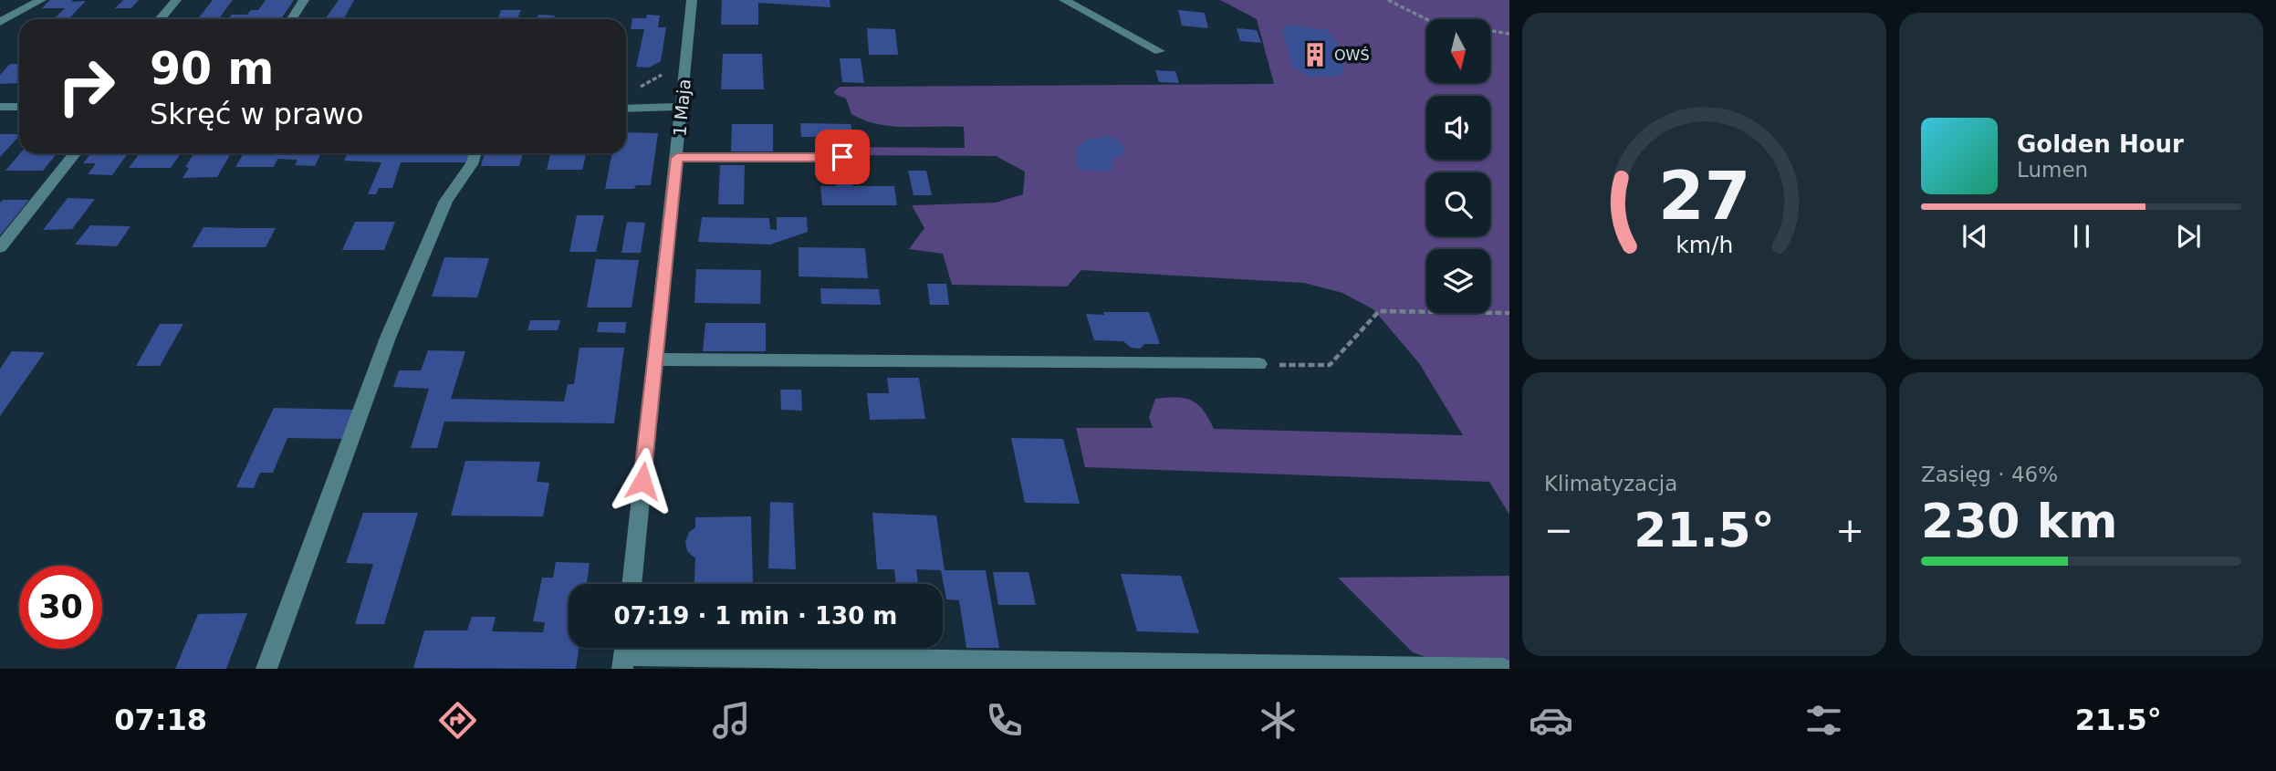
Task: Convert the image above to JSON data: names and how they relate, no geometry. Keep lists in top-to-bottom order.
{
  "streets": {
    "street": ["1 Maja"]
  },
  "places": {
    "building": ["OWŚ"]
  },
  "north": "bottom",
  "page": {
    "turn": ["90 m", "Skręć w prawo"],
    "song": ["Golden Hour", "Lumen"],
    "tile": [
      "Klimatyzacja",
      ["Zasięg · 46%", "230 km"]
    ],
    "heat": ["−", "21.5°", "+"],
    "limit": "30",
    "trip": "07:19 · 1 min · 130 m",
    "tabs": ["07:18", "21.5°"],
    "gauge": ["27", "km/h"]
  }
}
